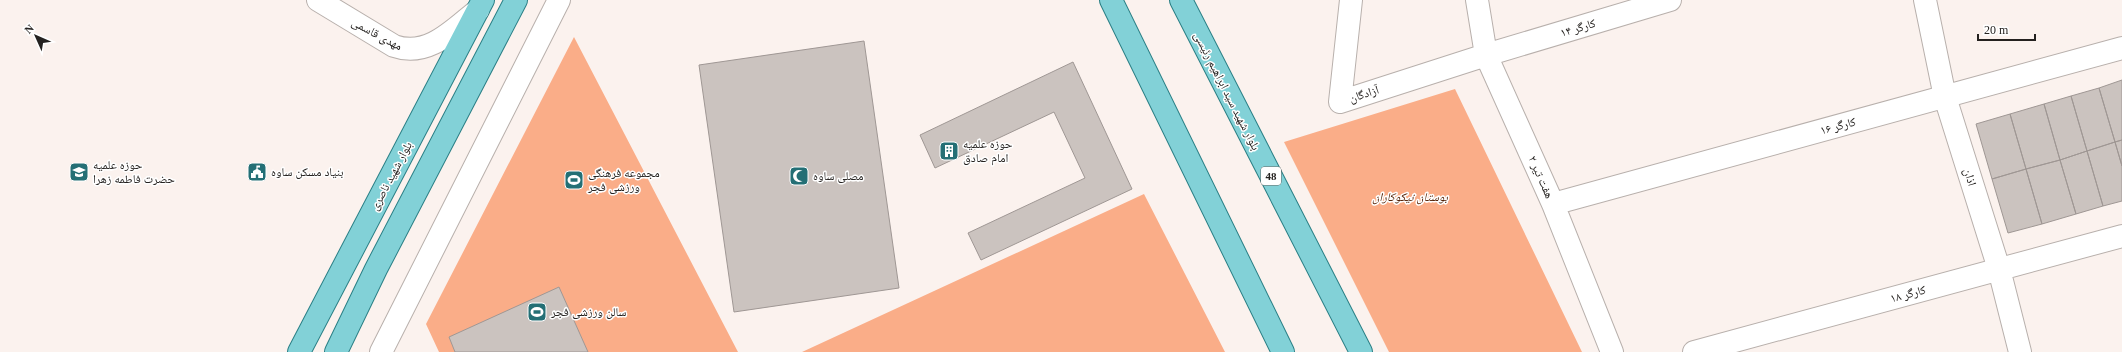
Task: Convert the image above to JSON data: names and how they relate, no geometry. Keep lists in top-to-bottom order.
{
  "streets": {
    "main road": ["بلوار شهید سید ابراهیم رئیسی", "بلوار شهید ناصری", "48"],
    "street": [
      "کارگر ۱۴",
      "مهدی قاسمی",
      "آزادگان",
      "کارگر ۱۶",
      "هفت تیر ۲",
      "اذان",
      "کارگر ۱۸"
    ]
  },
  "crossings": [
    ["کارگر ۱۴", "آزادگان"],
    ["کارگر ۱۴", "هفت تیر ۲"],
    ["مهدی قاسمی", "بلوار شهید ناصری"],
    ["آزادگان", "هفت تیر ۲"],
    ["کارگر ۱۶", "هفت تیر ۲"],
    ["کارگر ۱۶", "اذان"],
    ["اذان", "کارگر ۱۸"]
  ],
  "parks": ["بوستان نیکوکاران"],
  "places": {
    "building": ["حوزه علمیه امام صادق"],
    "school or university": ["حوزه علمیه حضرت فاطمه زهرا"],
    "public building": ["بنیاد مسکن ساوه"],
    "mosque": ["مصلی ساوه"],
    "sports": ["مجموعه فرهنگی ورزشی فجر", "سالن ورزشی فجر"]
  },
  "scale_bar": "20 m",
  "north": "top left"
}
